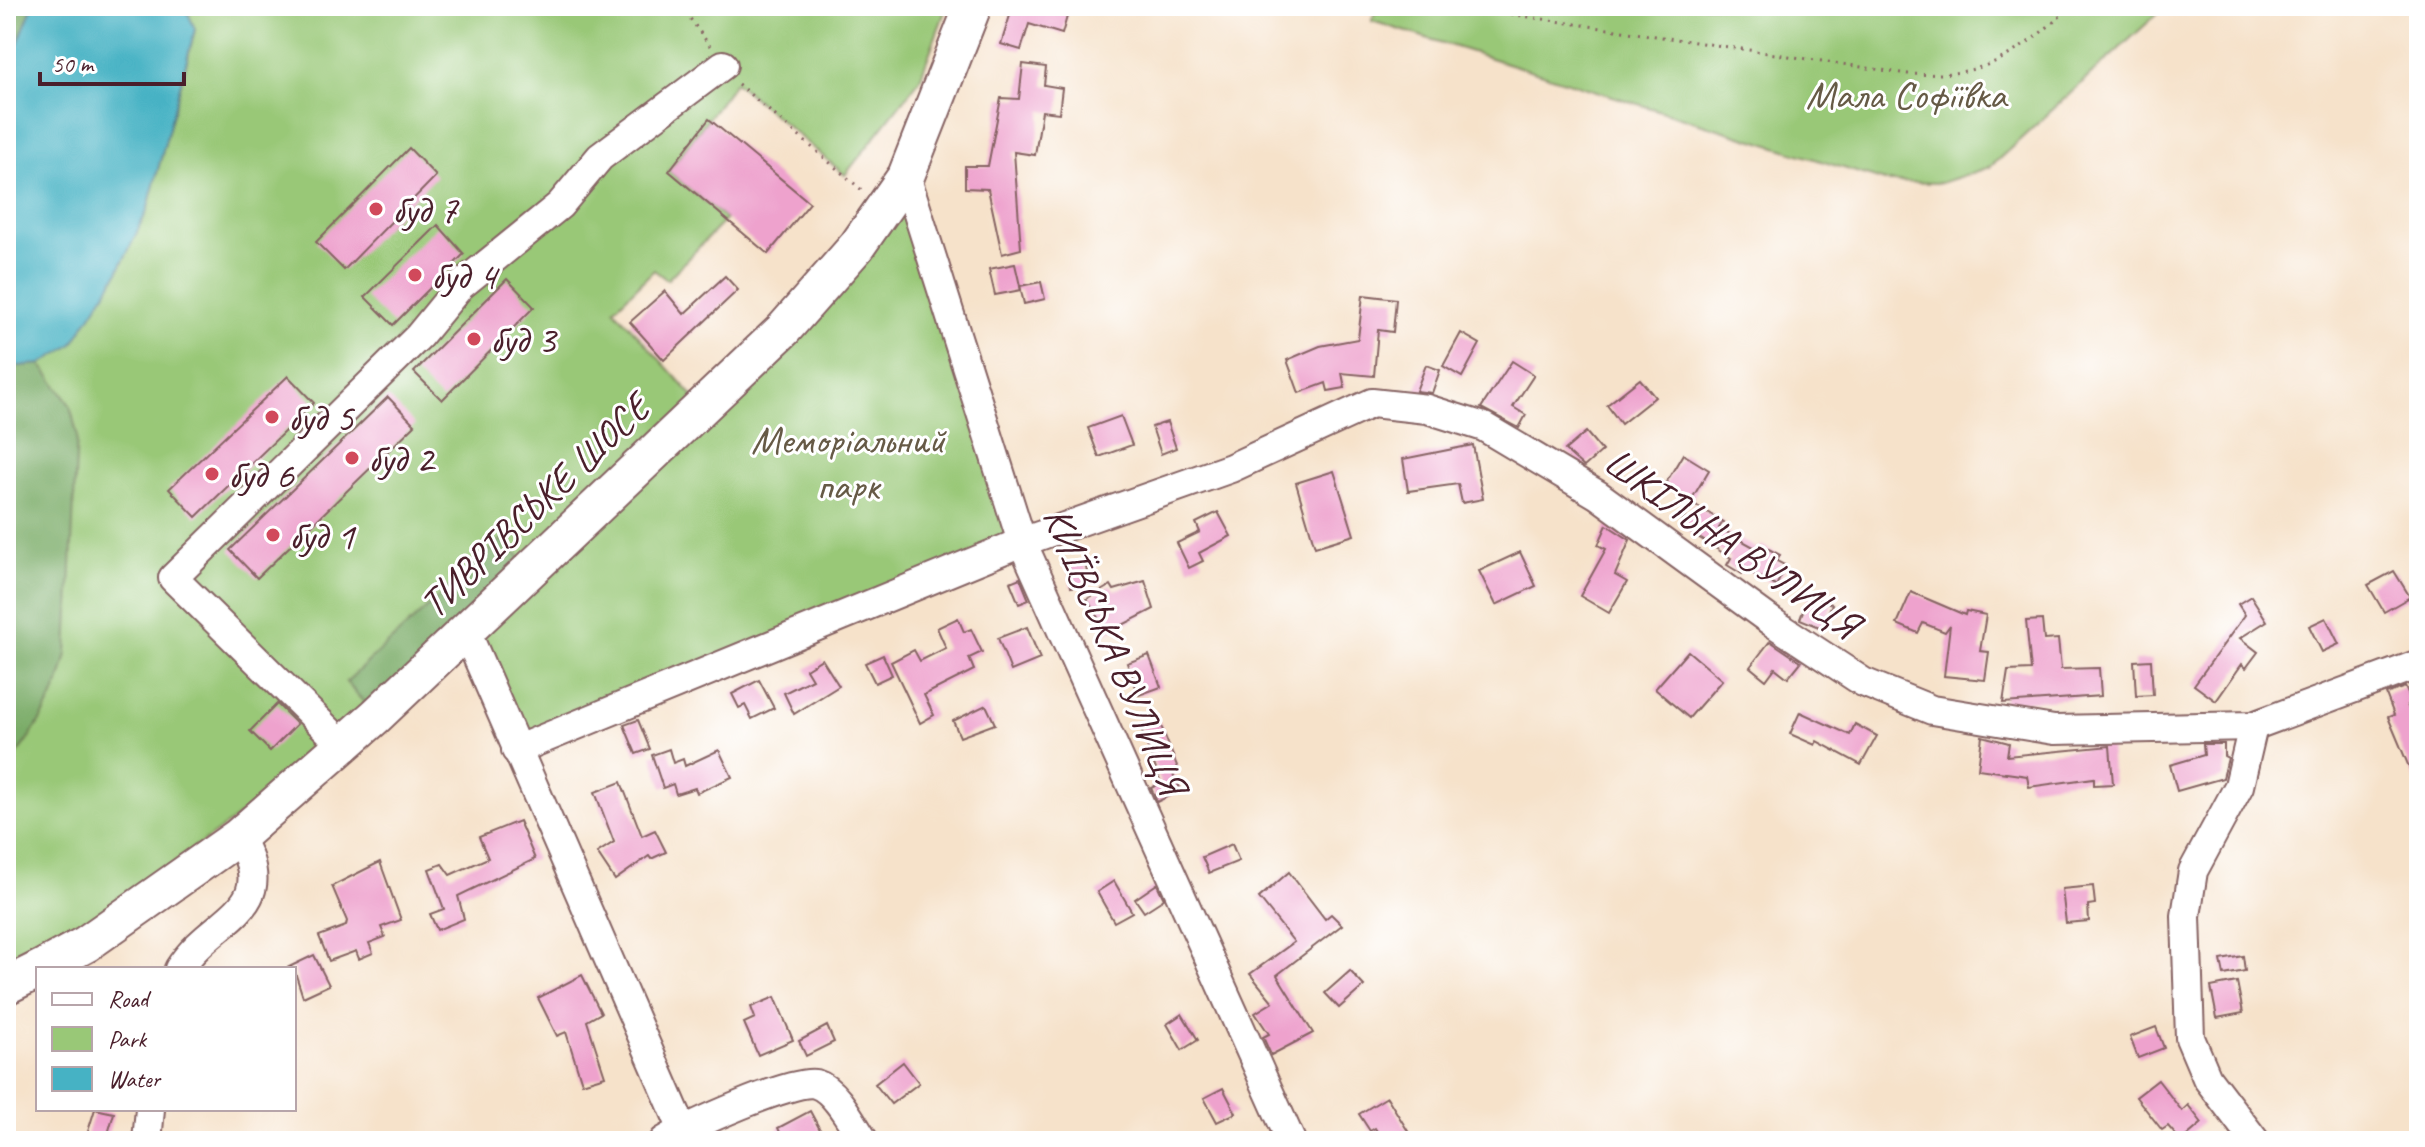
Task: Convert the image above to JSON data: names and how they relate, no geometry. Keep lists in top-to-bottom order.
{
  "streets": {
    "main road": ["ТИВРІВСЬКЕ ШОСЕ"],
    "street": ["ШКІЛЬНА ВУЛИЦЯ", "КИЇВСЬКА ВУЛИЦЯ"]
  },
  "crossings": [
    ["ТИВРІВСЬКЕ ШОСЕ", "КИЇВСЬКА ВУЛИЦЯ"],
    ["ШКІЛЬНА ВУЛИЦЯ", "КИЇВСЬКА ВУЛИЦЯ"]
  ],
  "parks": ["Мала Софіївка", "Меморіальний парк"],
  "places": [
    "буд 7",
    "буд 4",
    "буд 3",
    "буд 5",
    "буд 2",
    "буд 6",
    "буд 1"
  ],
  "legend": ["Road", "Park", "Water"],
  "scale_bar": "50 m"
}
